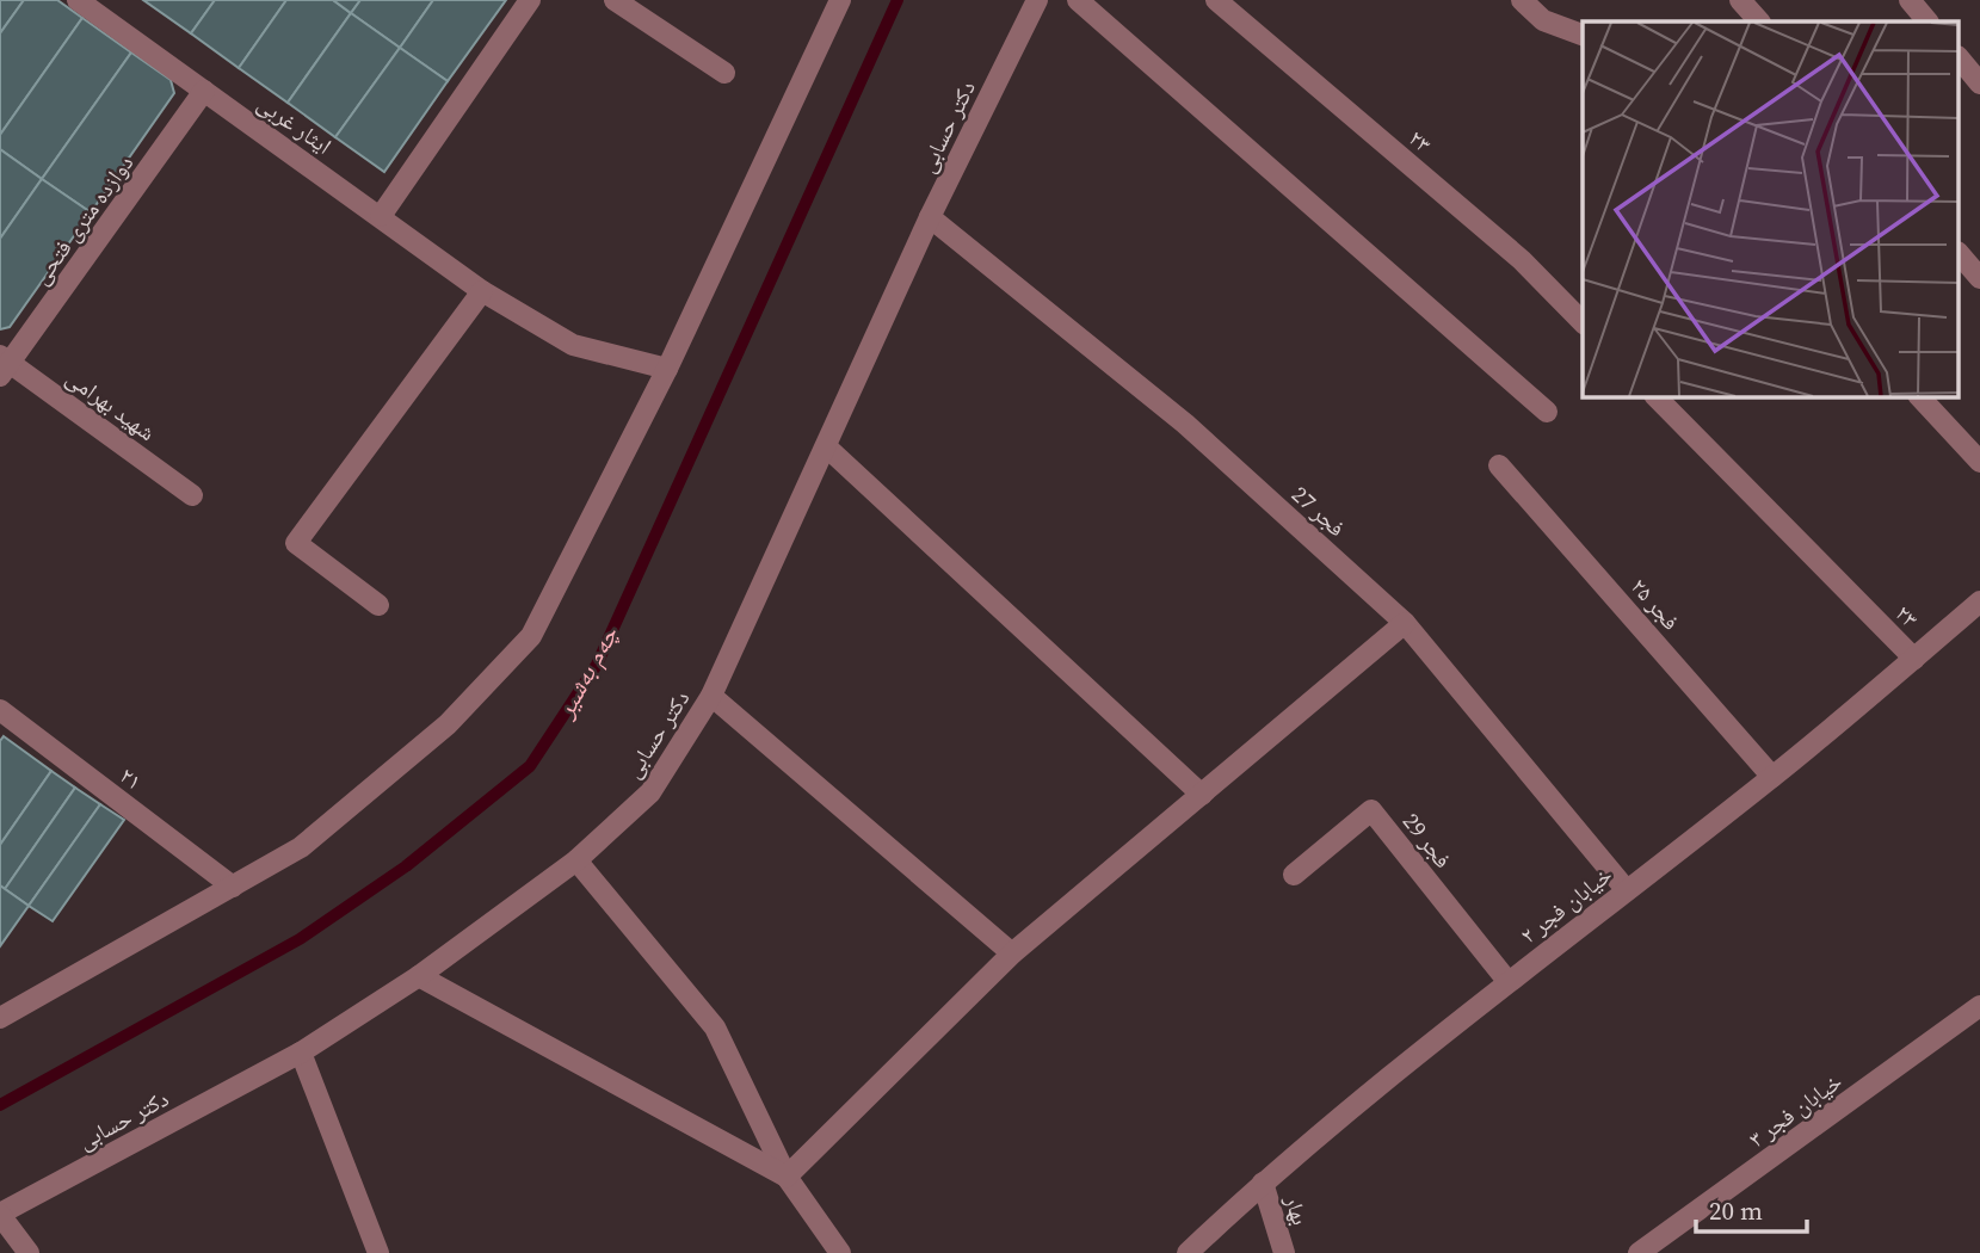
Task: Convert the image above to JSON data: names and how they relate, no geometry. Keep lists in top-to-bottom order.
{
  "streets": {
    "street": [
      "ایثار غربی",
      "دکتر حسابی",
      "۲۳",
      "دوازده متری فتحی",
      "شهید بهرامی",
      "فجر 27",
      "فجر ۲۵",
      "۲۱",
      "فجر 29",
      "خیابان فجر ۲",
      "خیابان فجر ۳",
      "بهار"
    ]
  },
  "crossings": [
    ["ایثار غربی", "دوازده متری فتحی"],
    ["دکتر حسابی", "فجر 27"],
    ["۲۳", "خیابان فجر ۲"],
    ["دوازده متری فتحی", "شهید بهرامی"],
    ["فجر 27", "خیابان فجر ۲"],
    ["فجر ۲۵", "خیابان فجر ۲"],
    ["فجر 29", "خیابان فجر ۲"],
    ["خیابان فجر ۲", "بهار"]
  ],
  "water": ["چەم بەشیر"],
  "scale_bar": "20 m"
}
